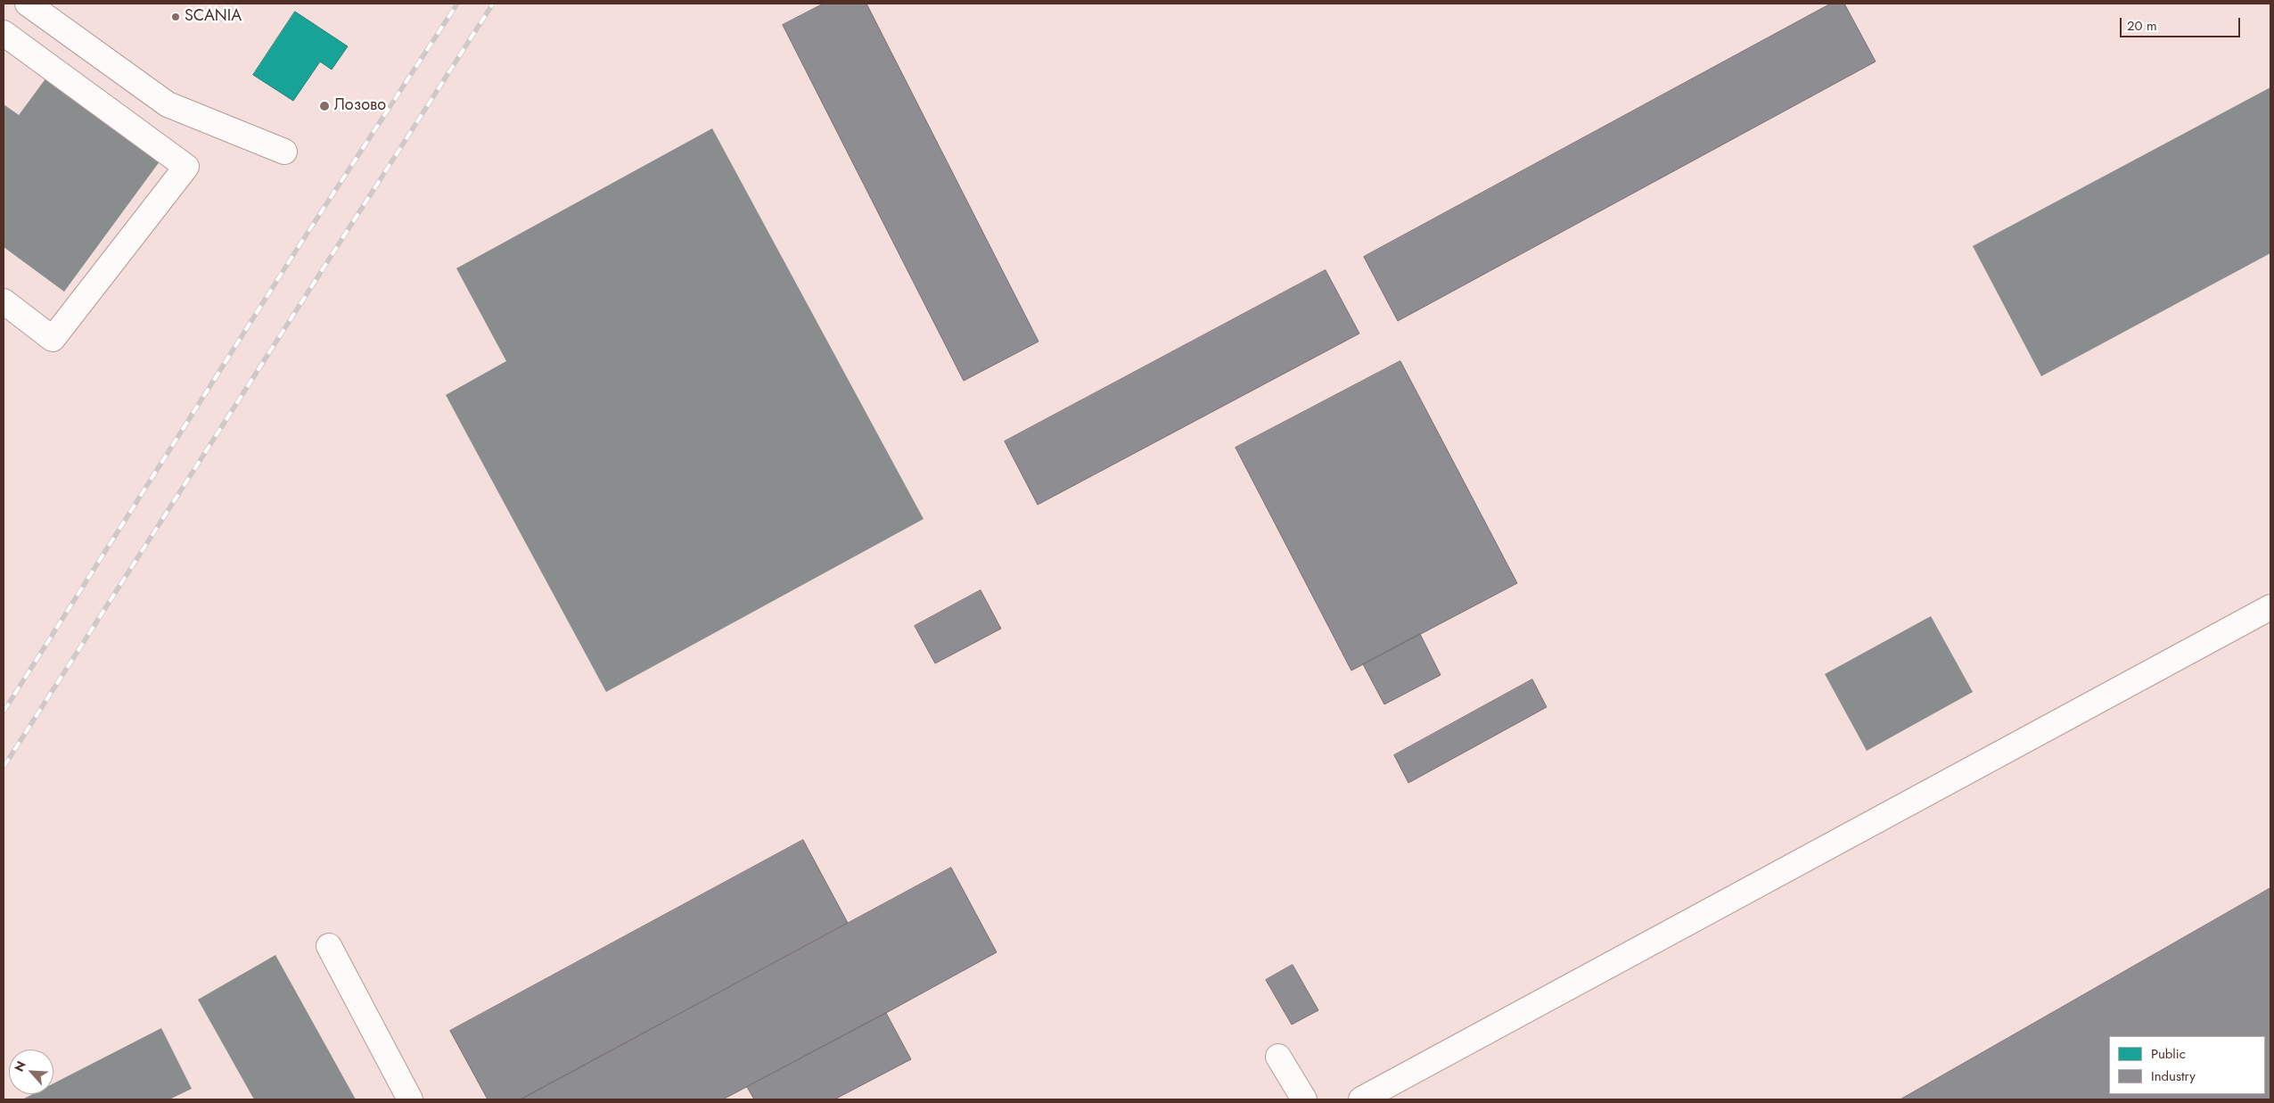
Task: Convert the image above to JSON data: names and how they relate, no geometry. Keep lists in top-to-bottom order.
{
  "places": ["SCANIA", "Лозово"],
  "legend": ["Public", "Industry"],
  "scale_bar": "20 m",
  "north": "top left"
}
